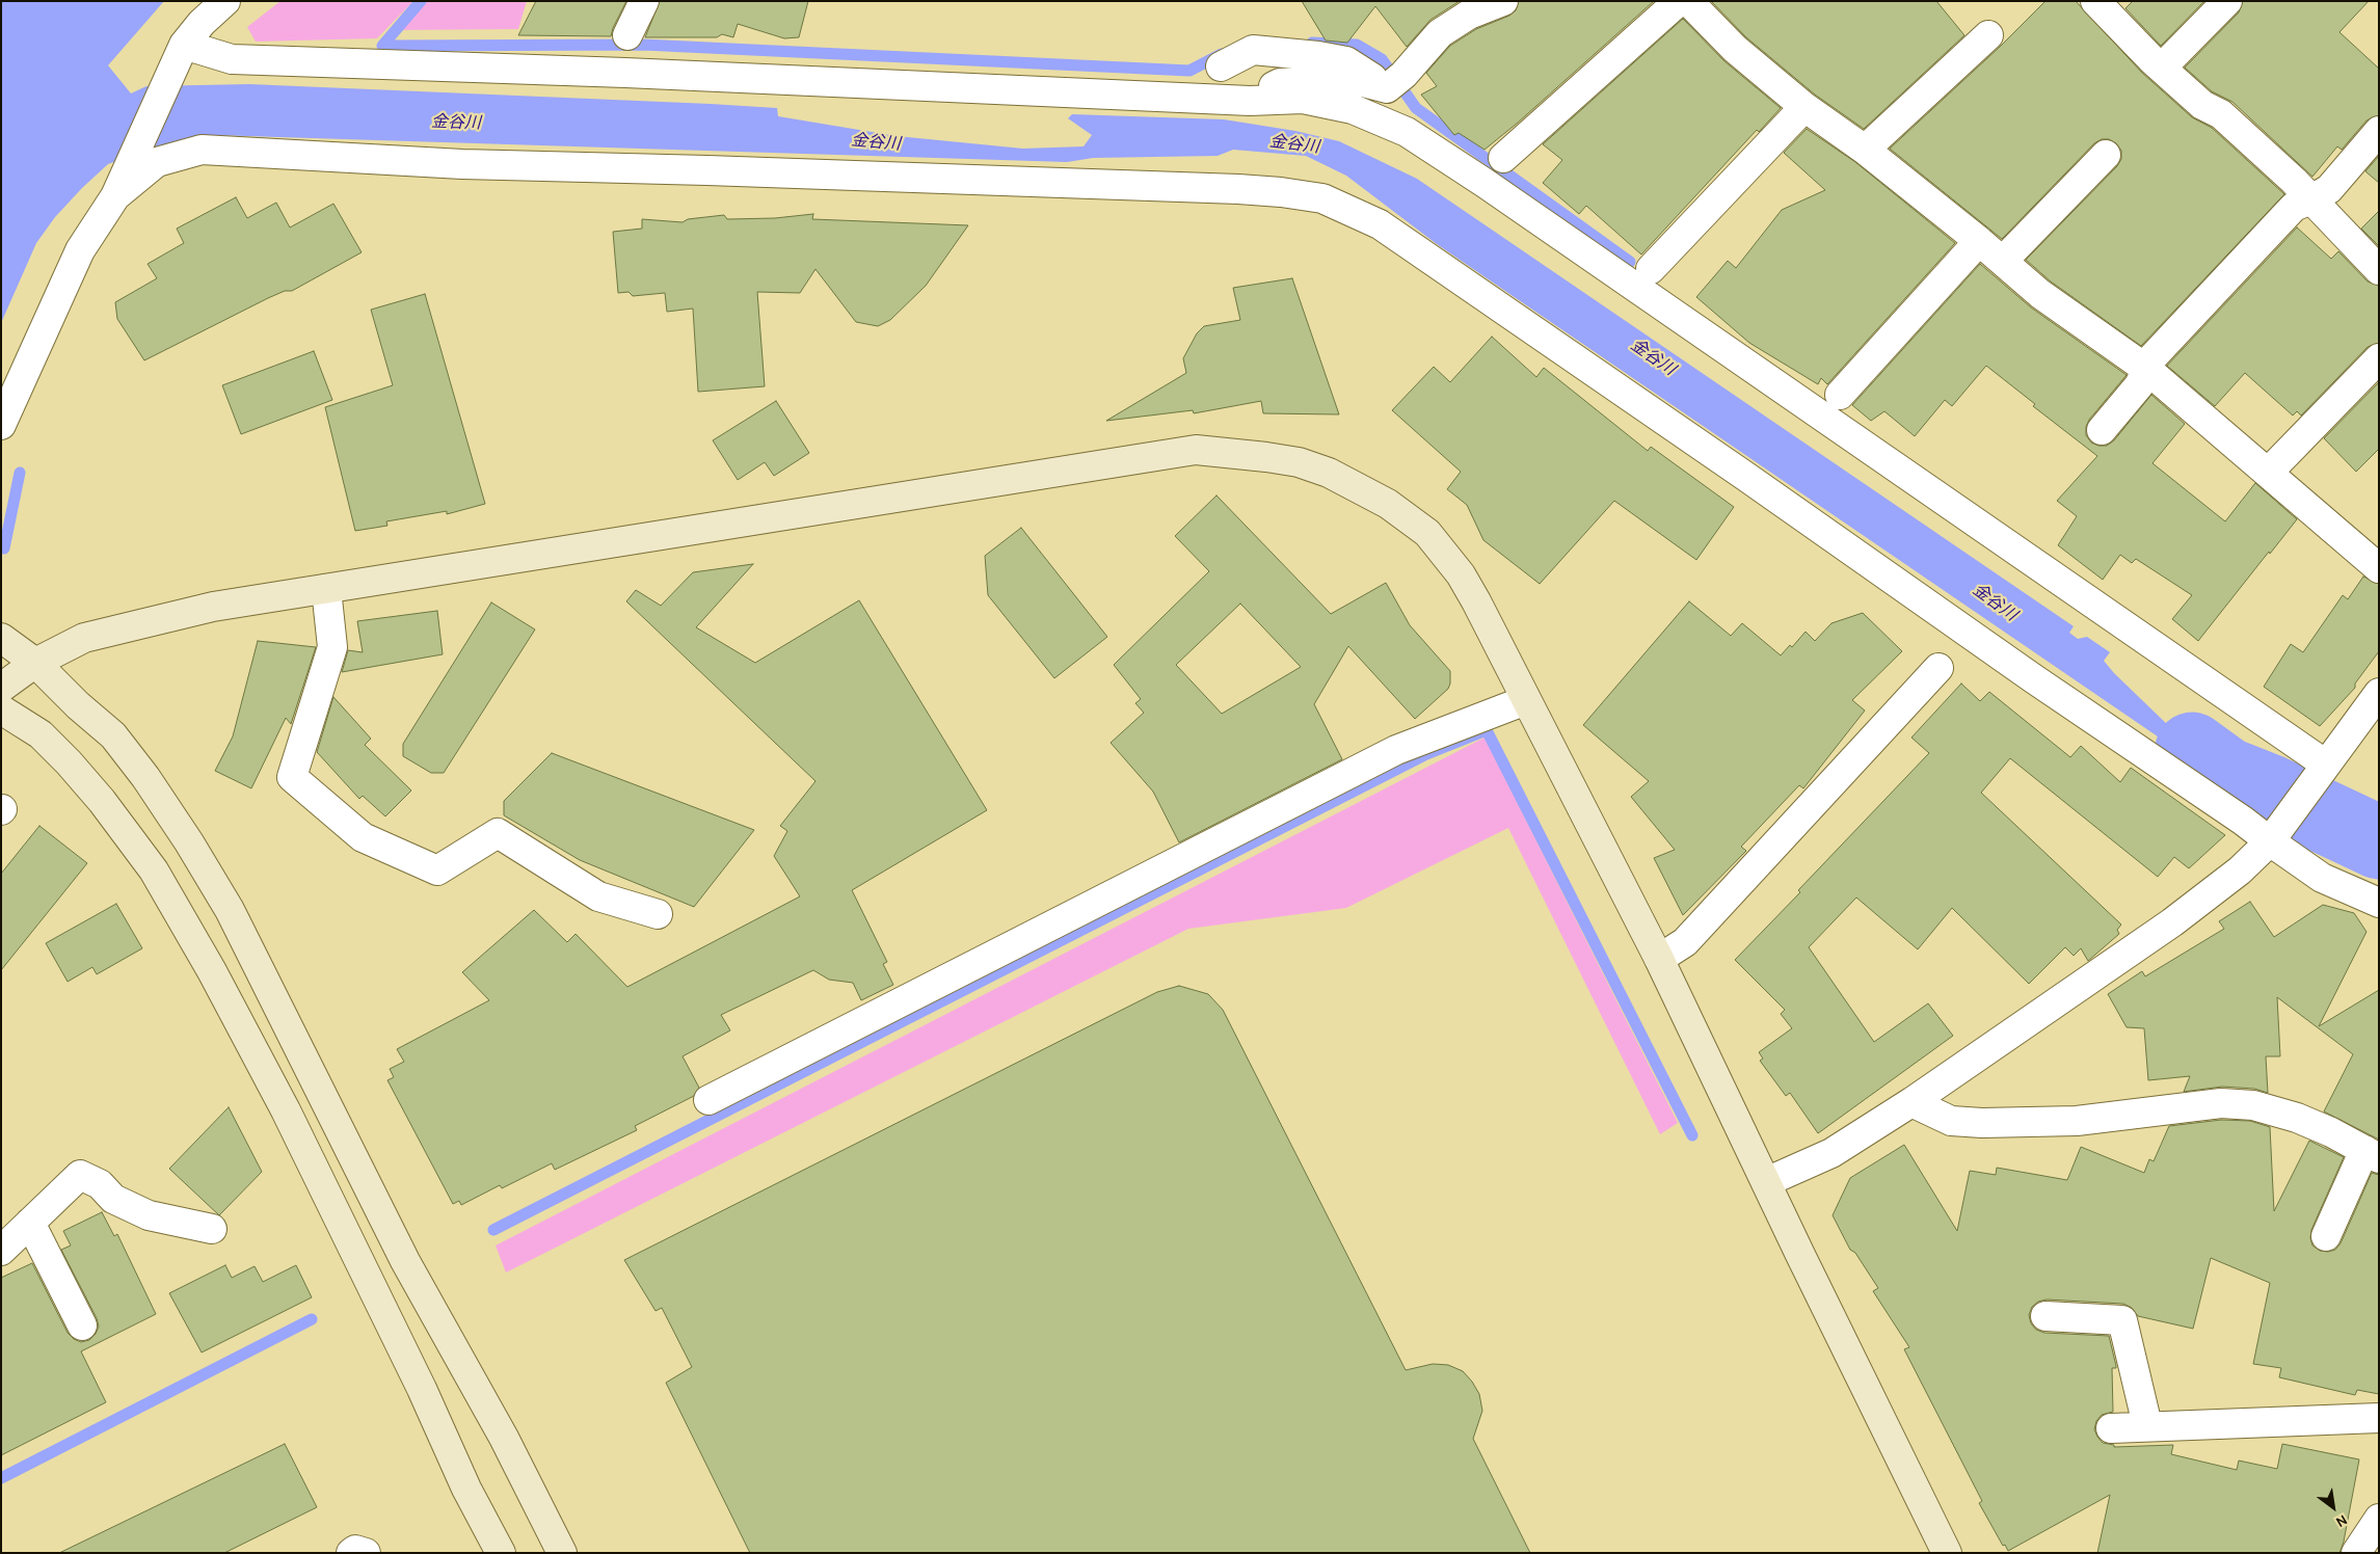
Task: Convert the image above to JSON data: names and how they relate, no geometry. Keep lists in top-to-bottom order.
{
  "water": ["金谷川"],
  "north": "bottom right"
}
